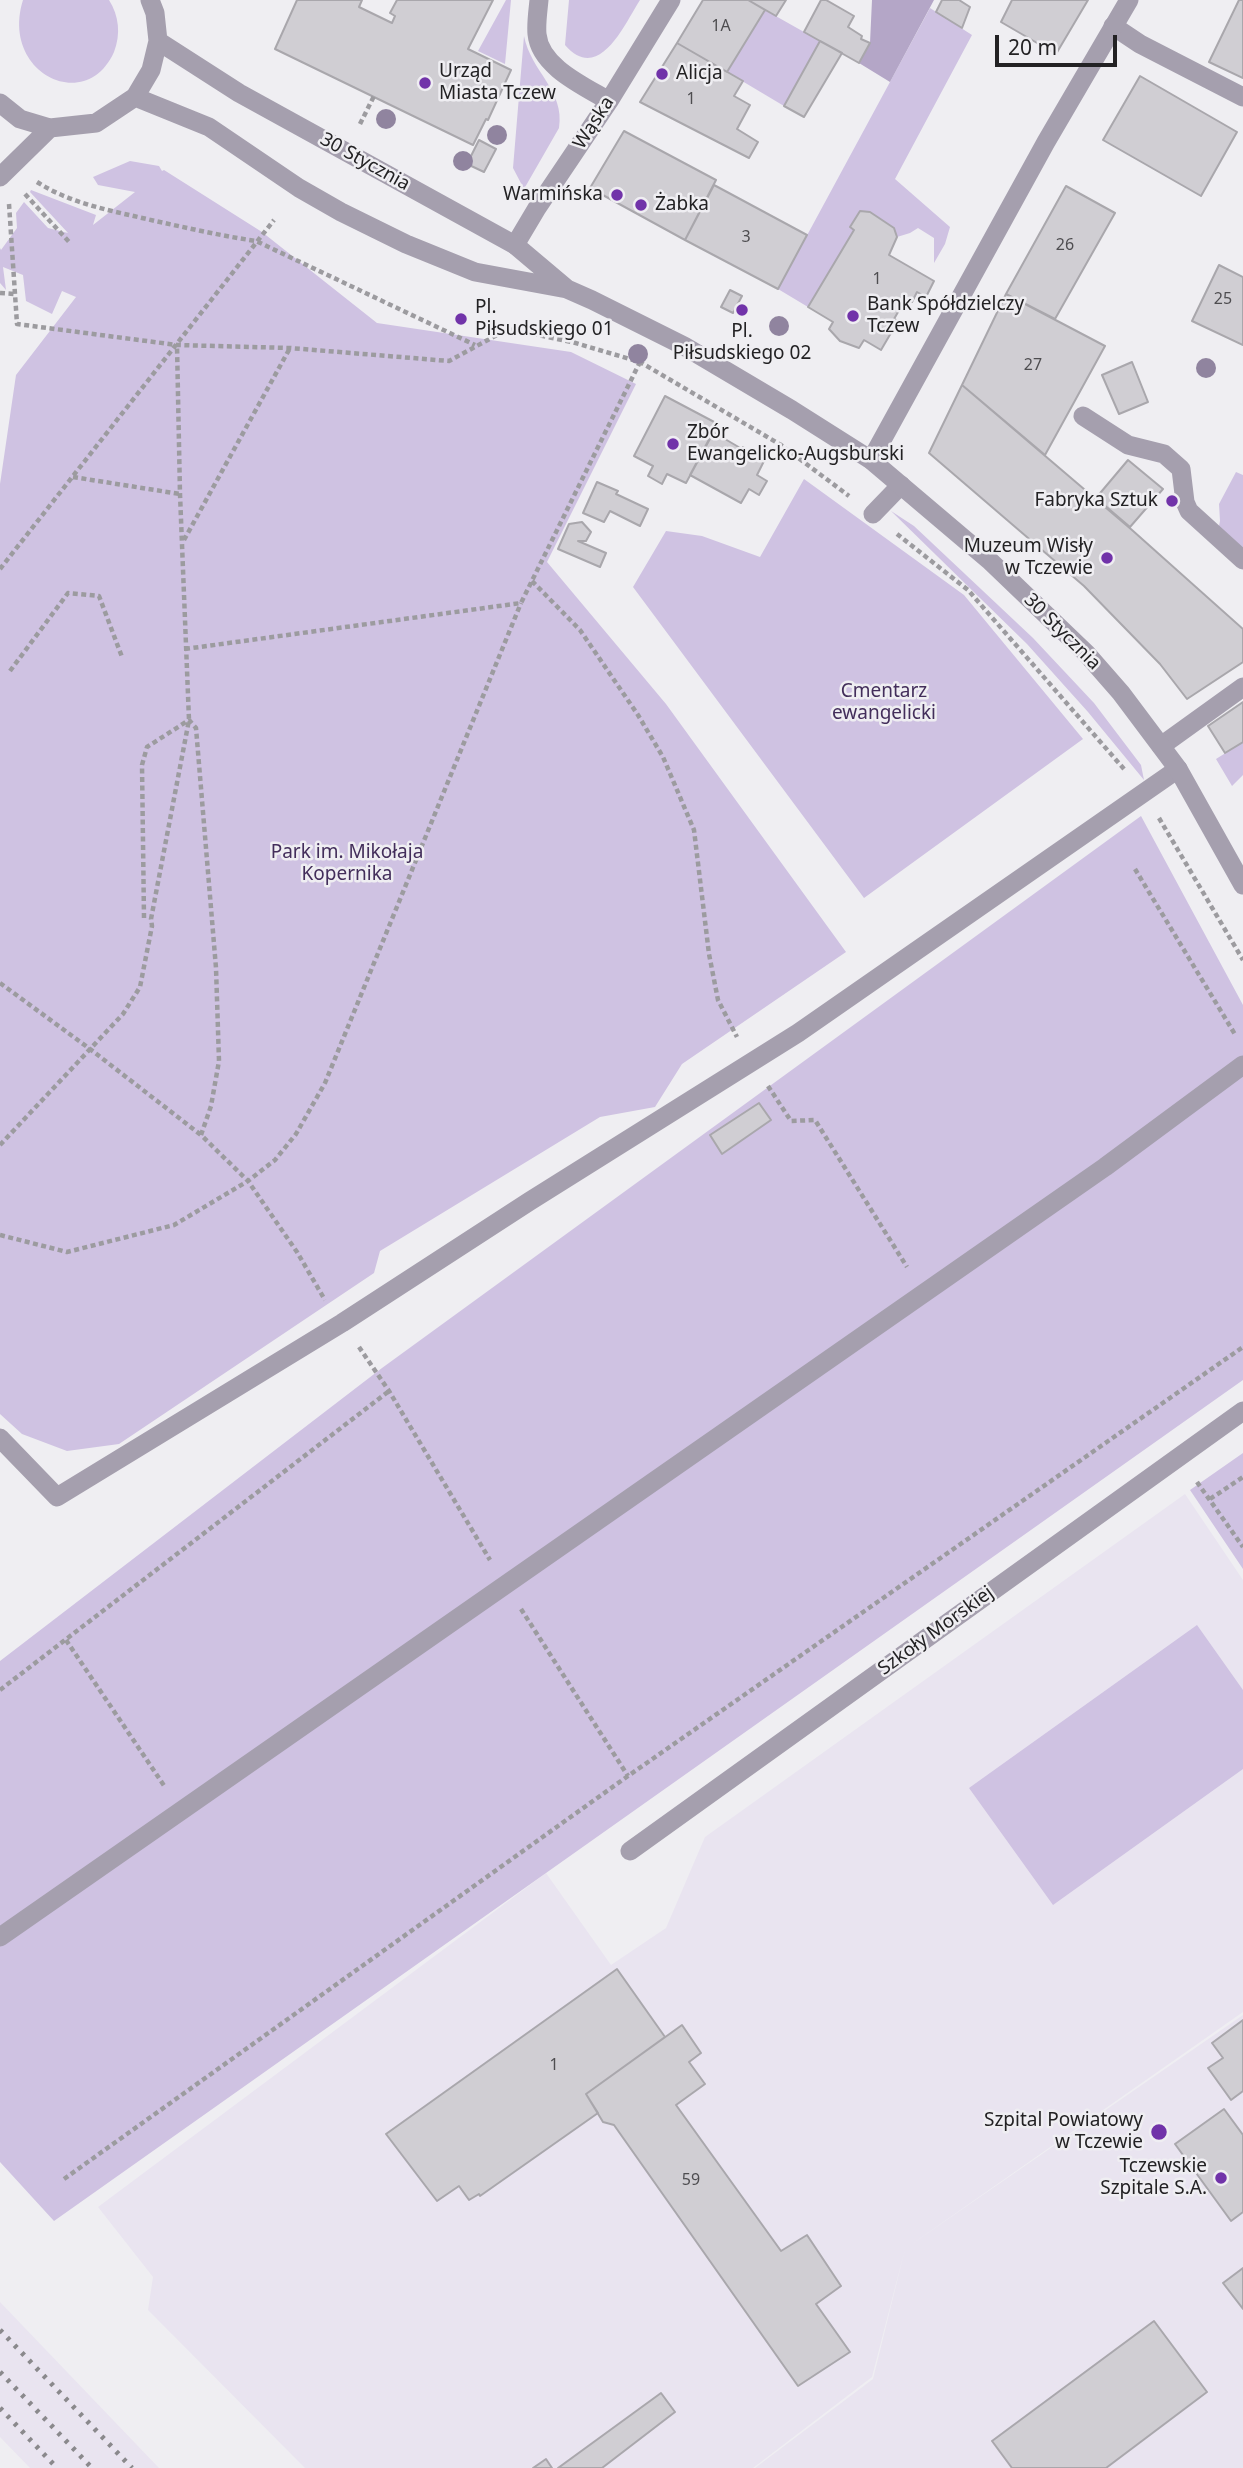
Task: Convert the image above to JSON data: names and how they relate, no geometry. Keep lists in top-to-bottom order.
{
  "streets": {
    "street": ["Wąska", "30 Stycznia", "Szkoły Morskiej"]
  },
  "crossings": [
    ["Wąska", "30 Stycznia"]
  ],
  "parks": ["Cmentarz ewangelicki", "Park im. Mikołaja Kopernika"],
  "places": [
    "Alicja",
    "Urząd Miasta Tczew",
    "Warmińska",
    "Żabka",
    "Pl. Piłsudskiego 02",
    "Bank Spółdzielczy Tczew",
    "Pl. Piłsudskiego 01",
    "Zbór Ewangelicko-Augsburski",
    "Fabryka Sztuk",
    "Muzeum Wisły w Tczewie",
    "Szpital Powiatowy w Tczewie",
    "Tczewskie Szpitale S.A."
  ],
  "house_numbers": [
    "1A",
    "1",
    "3",
    "26",
    "1",
    "25",
    "27",
    "1",
    "59"
  ],
  "scale_bar": "20 m"
}
